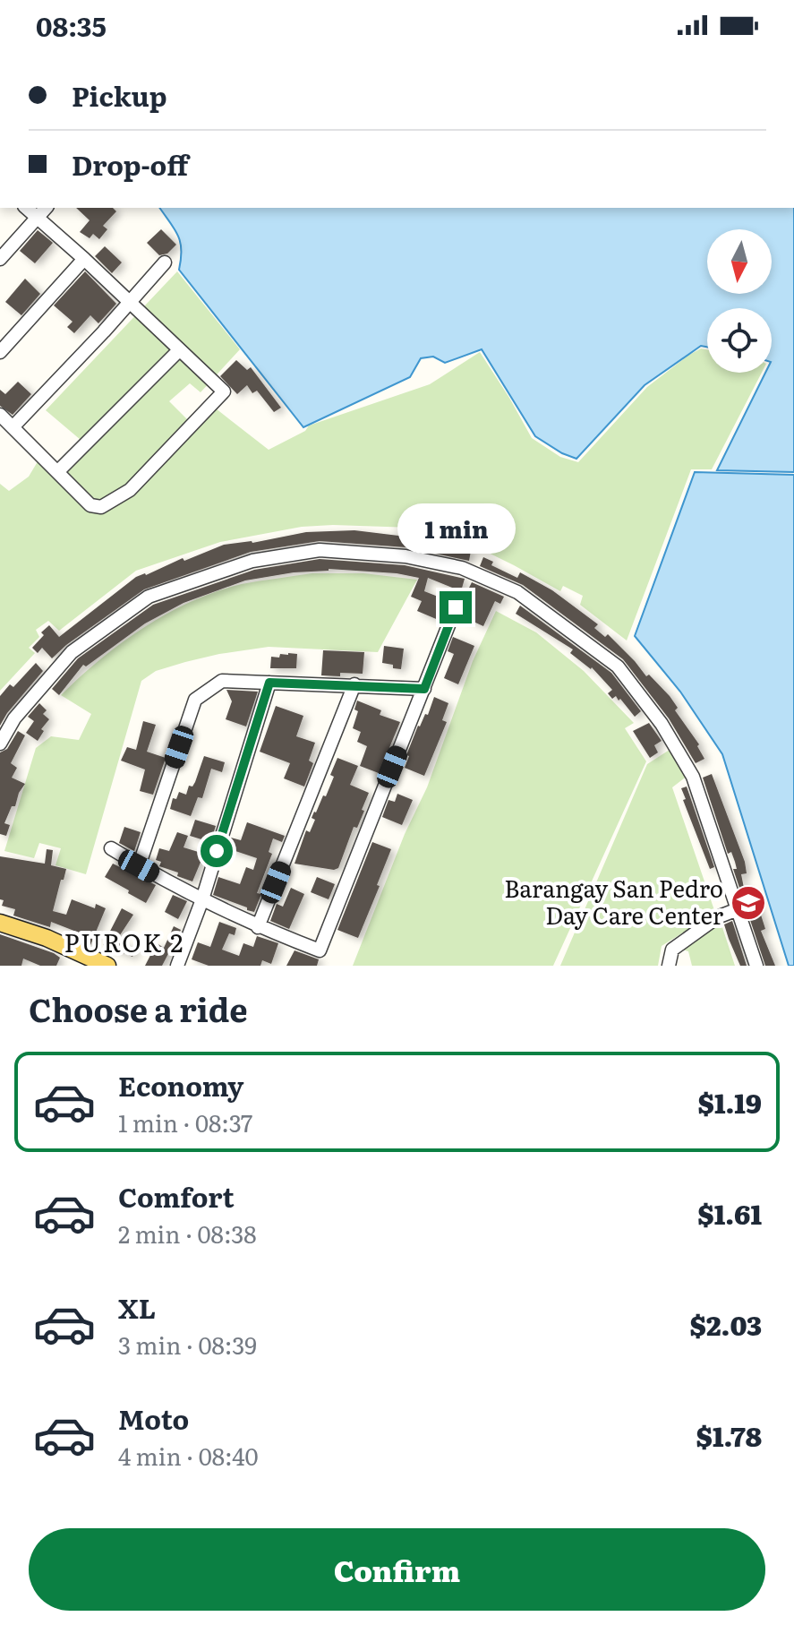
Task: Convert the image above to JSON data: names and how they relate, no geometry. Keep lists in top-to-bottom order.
{
  "districts": ["PUROK 2"],
  "places": {
    "school or university": ["Barangay San Pedro Day Care Center"]
  },
  "north": "bottom",
  "page": {
    "status": "08:35",
    "banner": ["Pickup", "Drop-off"],
    "bubble": "1 min",
    "heading": "Choose a ride",
    "list": [
      {
        "name": "Economy",
        "note": "1 min · 08:37",
        "value": "$1.19"
      },
      {
        "name": "Comfort",
        "note": "2 min · 08:38",
        "value": "$1.61"
      },
      {
        "name": "XL",
        "note": "3 min · 08:39",
        "value": "$2.03"
      },
      {
        "name": "Moto",
        "note": "4 min · 08:40",
        "value": "$1.78"
      }
    ],
    "buttons": "Confirm"
  }
}
